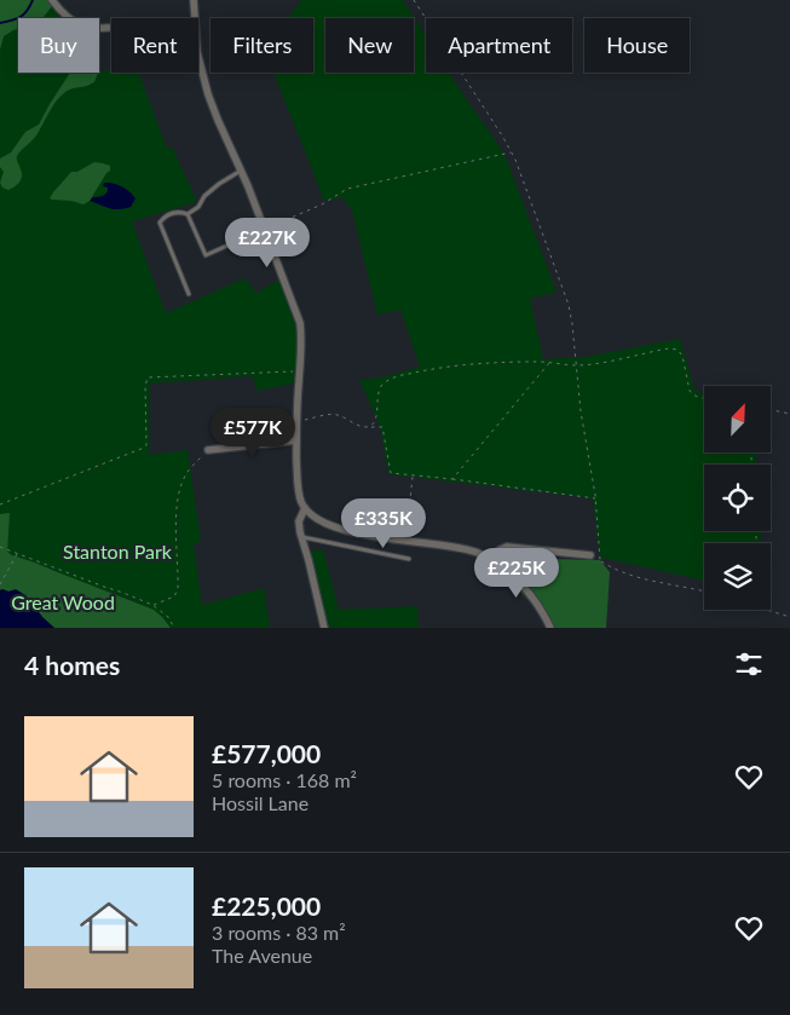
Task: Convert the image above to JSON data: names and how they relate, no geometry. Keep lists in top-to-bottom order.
{
  "parks": ["Stanton Park", "Great Wood"],
  "north": "top right",
  "page": {
    "chip": [
      "Buy",
      "Rent",
      "Filters",
      "New",
      "Apartment",
      "House"
    ],
    "price": [
      "£227K",
      "£577K",
      "£335K",
      "£225K"
    ],
    "heading": "4 homes",
    "list": [
      {
        "name": "£577,000",
        "note": "5 rooms · 168 m² · Hossil Lane"
      },
      {
        "name": "£225,000",
        "note": "3 rooms · 83 m² · The Avenue"
      }
    ]
  }
}
